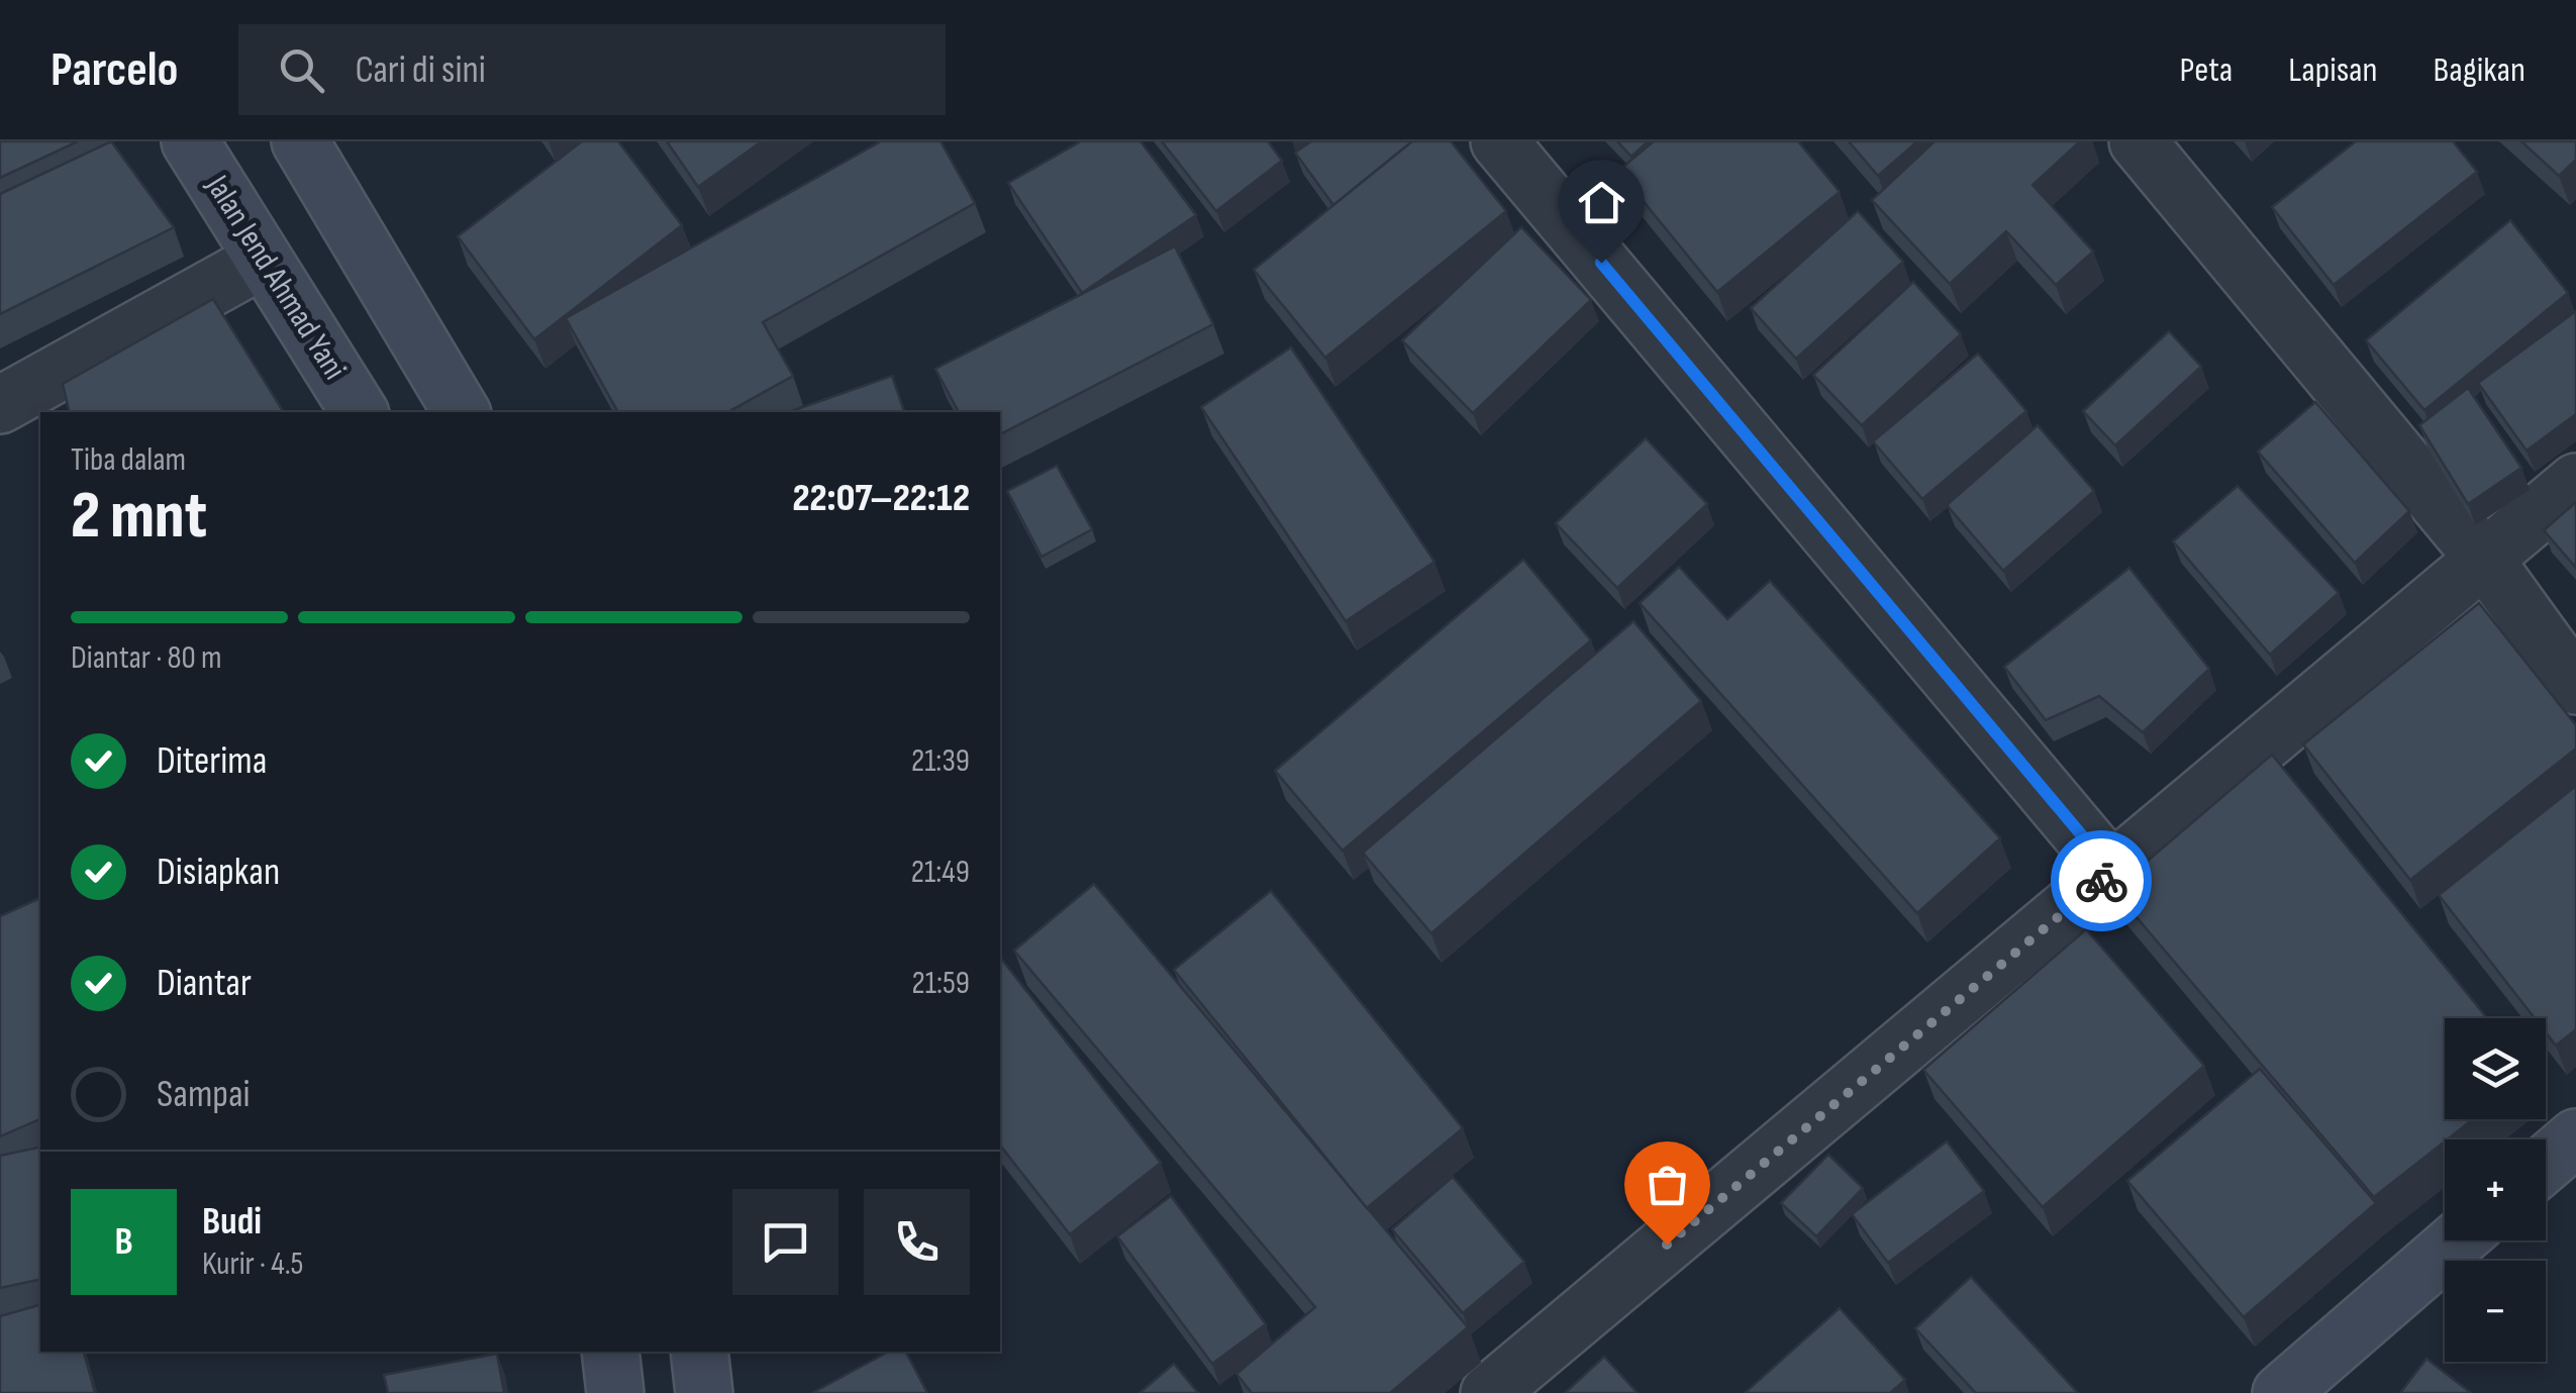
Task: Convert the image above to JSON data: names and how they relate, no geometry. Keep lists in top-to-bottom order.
{
  "streets": {
    "main road": ["Jalan Jend Ahmad Yani"]
  },
  "page": {
    "header": "Parcelo",
    "search": "Cari di sini",
    "nav": ["Peta", "Lapisan", "Bagikan"],
    "heading": ["2 mnt", "Tiba dalam", "22:07–22:12"],
    "panel": ["Budi", "Kurir · 4.5"],
    "bar": "Diantar · 80 m",
    "list": [
      ["Diterima", "21:39"],
      ["Disiapkan", "21:49"],
      ["Diantar", "21:59"],
      "Sampai"
    ],
    "map_buttons": ["+", "−"],
    "round": "B"
  }
}
